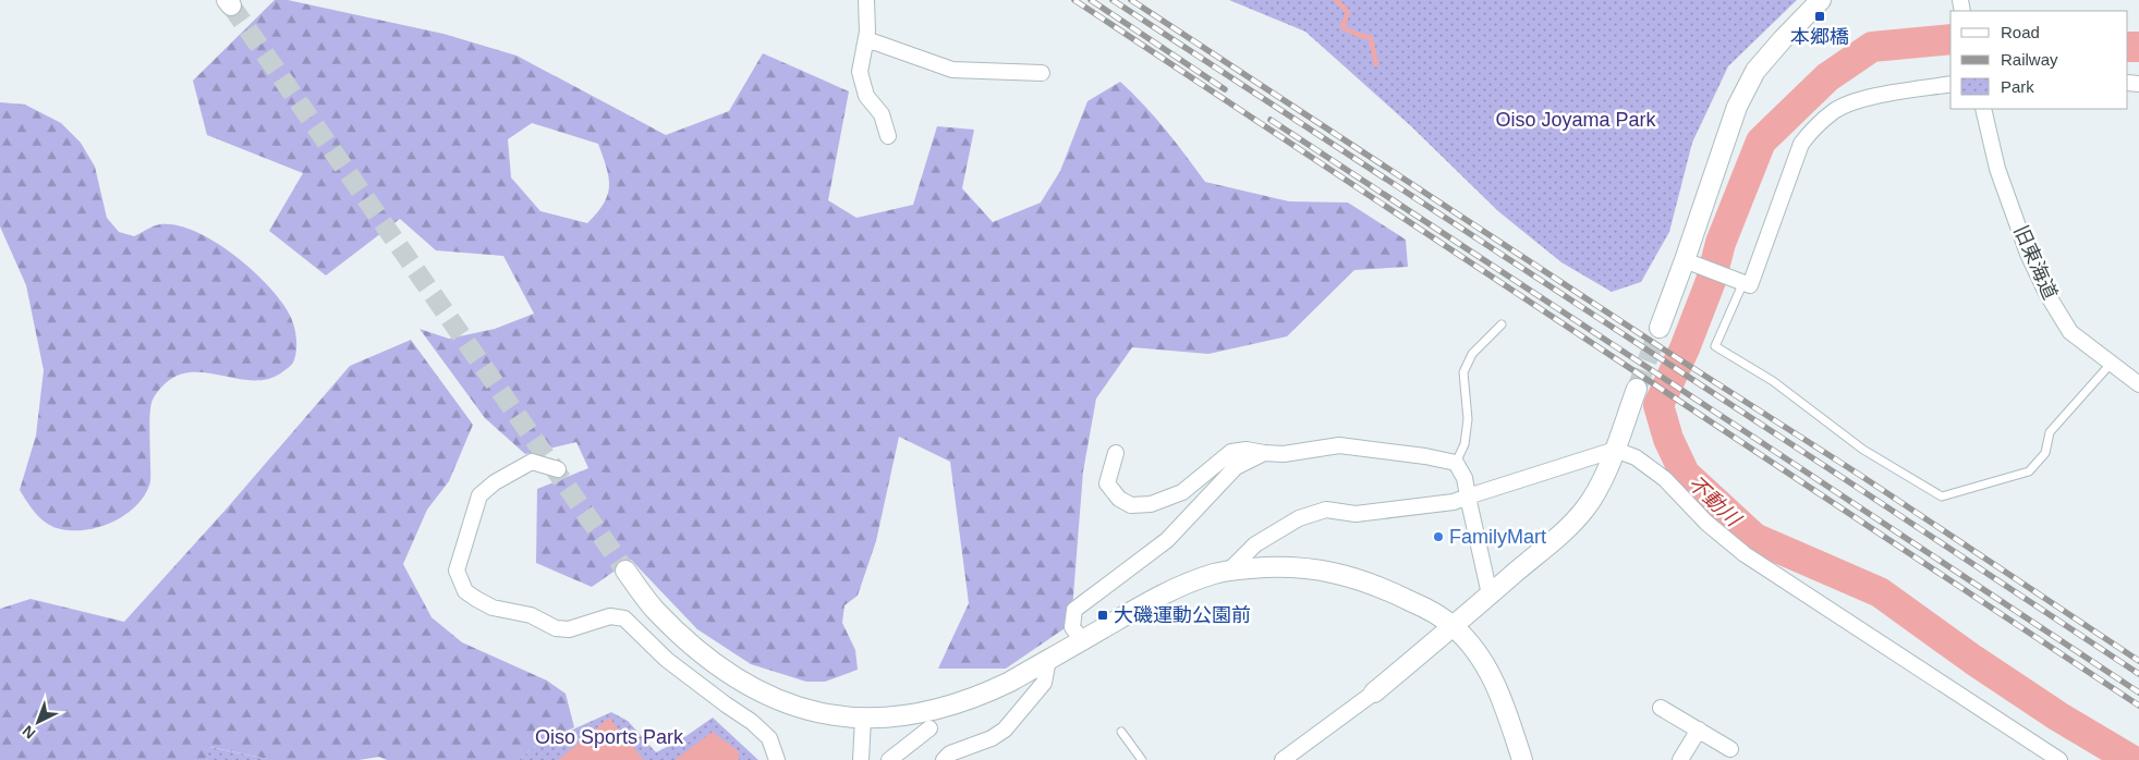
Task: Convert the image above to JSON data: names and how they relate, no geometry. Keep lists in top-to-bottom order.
{
  "streets": {
    "street": ["旧東海道"]
  },
  "water": ["不動川"],
  "parks": ["Oiso Joyama Park", "Oiso Sports Park"],
  "places": {
    "transit": ["本郷橋", "大磯運動公園前"],
    "other": ["FamilyMart"]
  },
  "legend": ["Road", "Railway", "Park"],
  "north": "bottom left"
}
